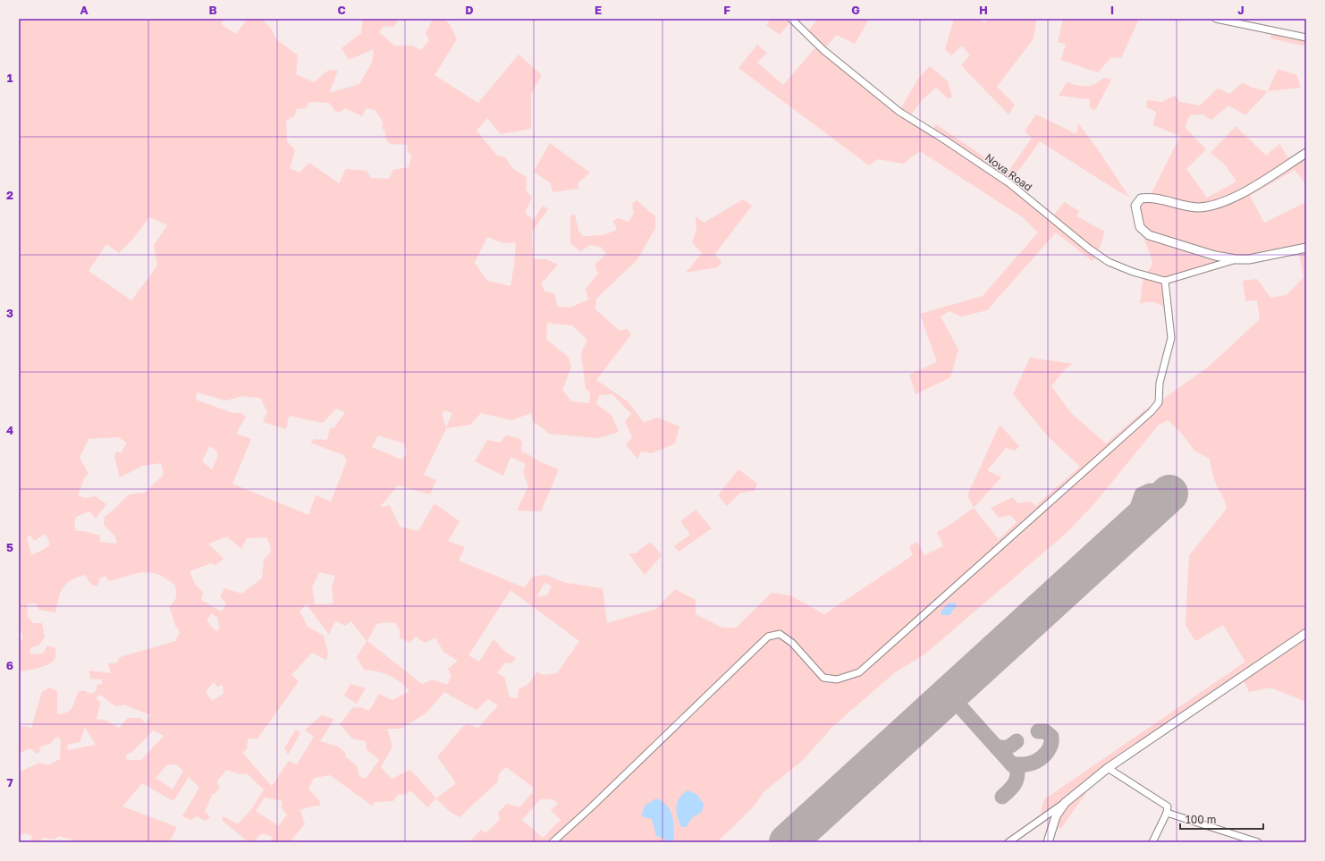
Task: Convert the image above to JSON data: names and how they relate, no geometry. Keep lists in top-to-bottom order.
{
  "streets": {
    "street": ["Nova Road"]
  },
  "scale_bar": "100 m",
  "grid": {
    "columns": [
      "A",
      "B",
      "C",
      "D",
      "E",
      "F",
      "G",
      "H",
      "I",
      "J"
    ],
    "rows": [
      "1",
      "2",
      "3",
      "4",
      "5",
      "6",
      "7"
    ]
  }
}
